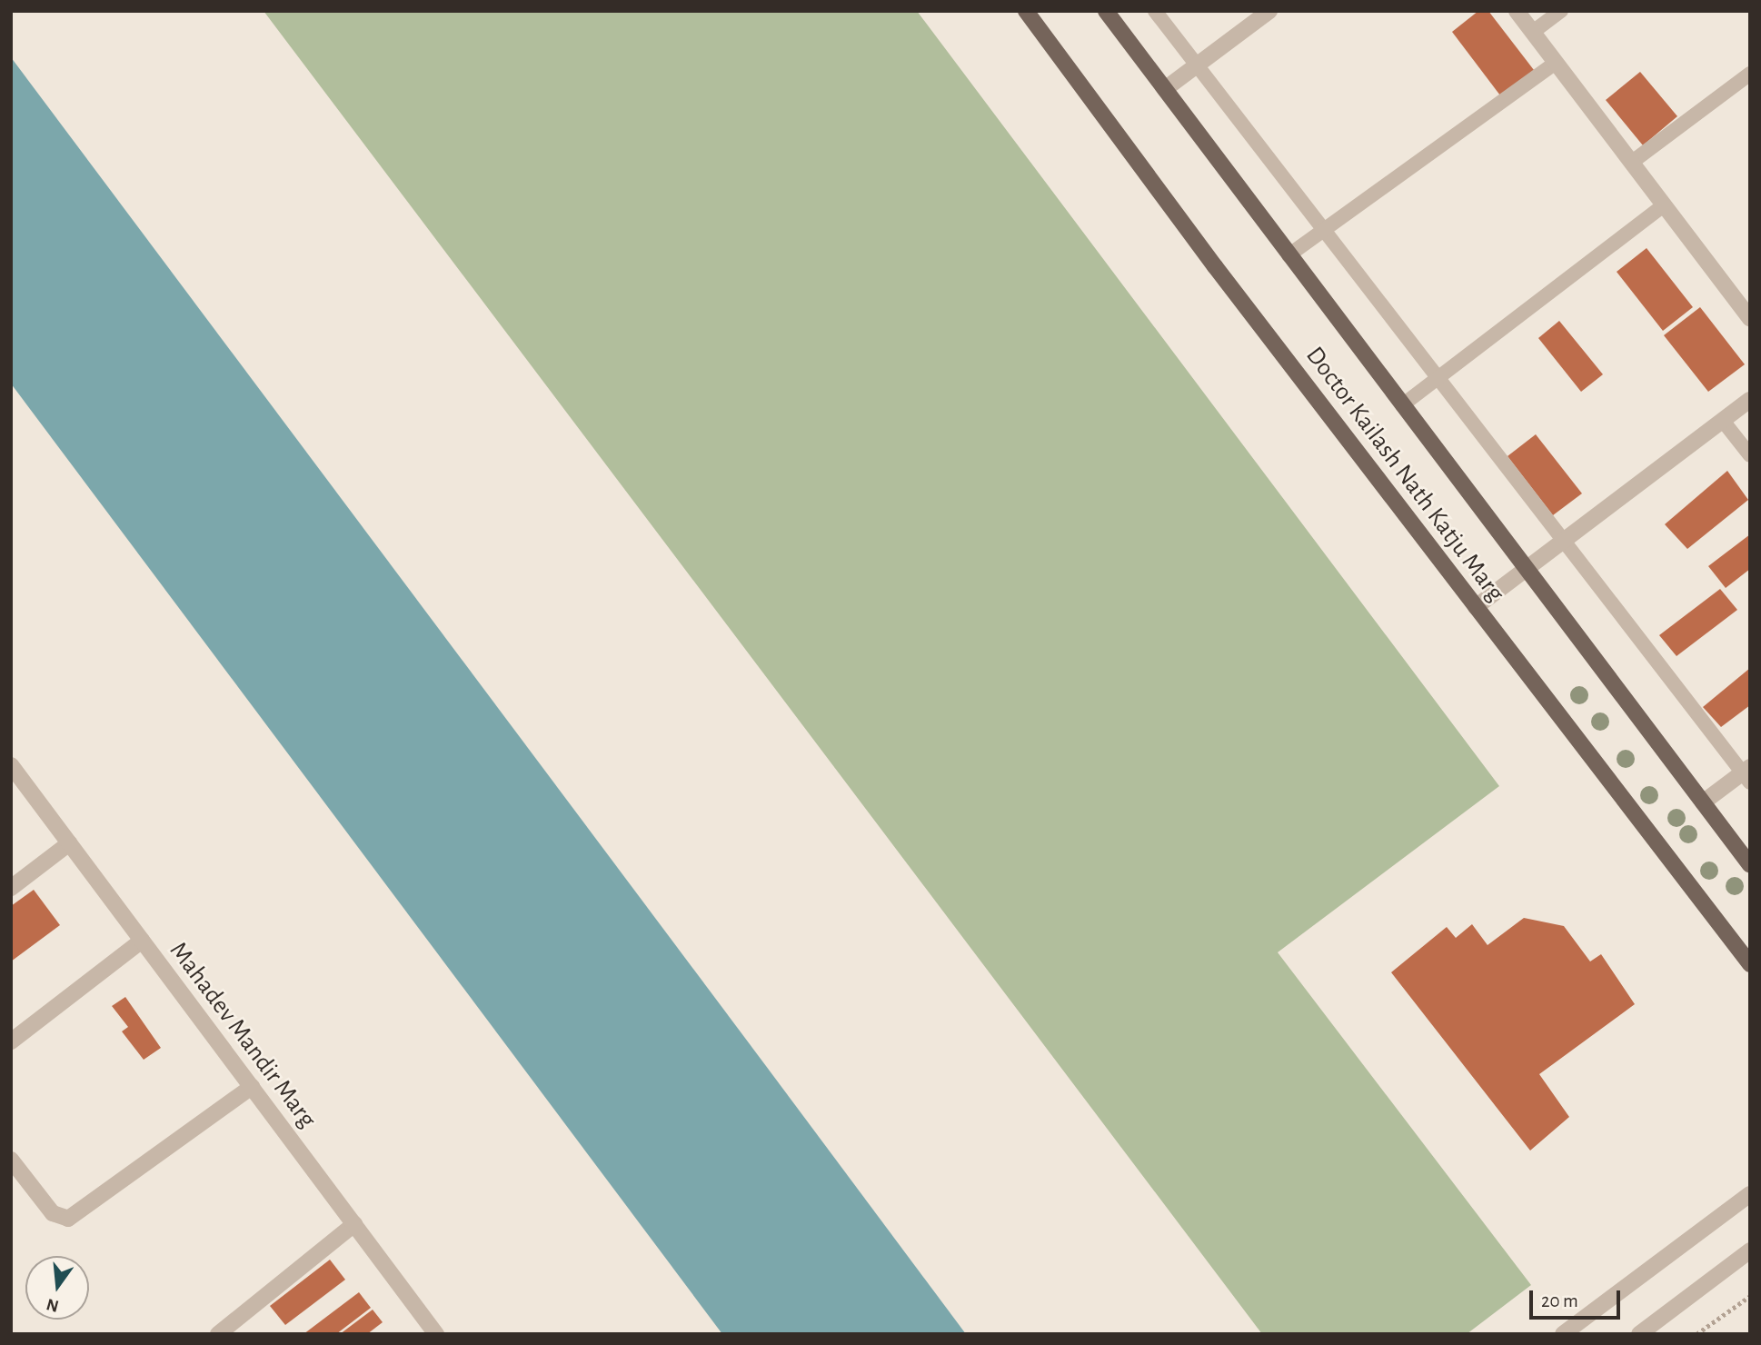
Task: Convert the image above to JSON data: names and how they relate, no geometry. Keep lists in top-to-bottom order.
{
  "streets": {
    "main road": ["Doctor Kailash Nath Katju Marg"],
    "street": ["Mahadev Mandir Marg"]
  },
  "scale_bar": "20 m",
  "north": "bottom"
}
